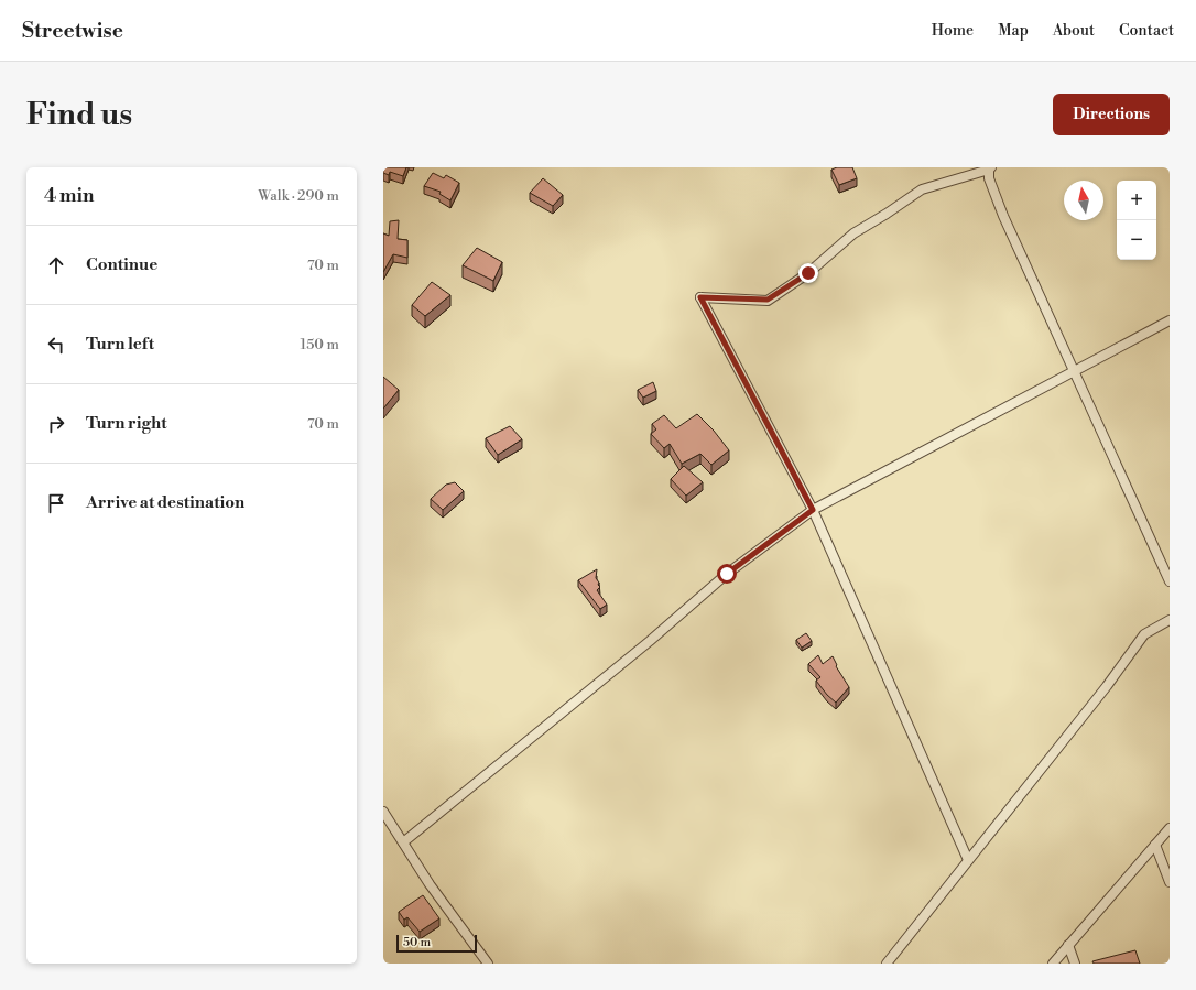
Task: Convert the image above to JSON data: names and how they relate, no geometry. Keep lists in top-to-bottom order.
{
  "scale_bar": "50 m",
  "north": "top",
  "page": {
    "header": "Streetwise",
    "nav": [
      "Home",
      "Map",
      "About",
      "Contact"
    ],
    "buttons": "Directions",
    "title": "Find us",
    "heading": ["4 min", "Walk · 290 m"],
    "map_buttons": ["+", "−"],
    "list": [
      ["Continue", "70 m"],
      ["Turn left", "150 m"],
      ["Turn right", "70 m"],
      "Arrive at destination"
    ],
    "scale": "50 m"
  }
}
